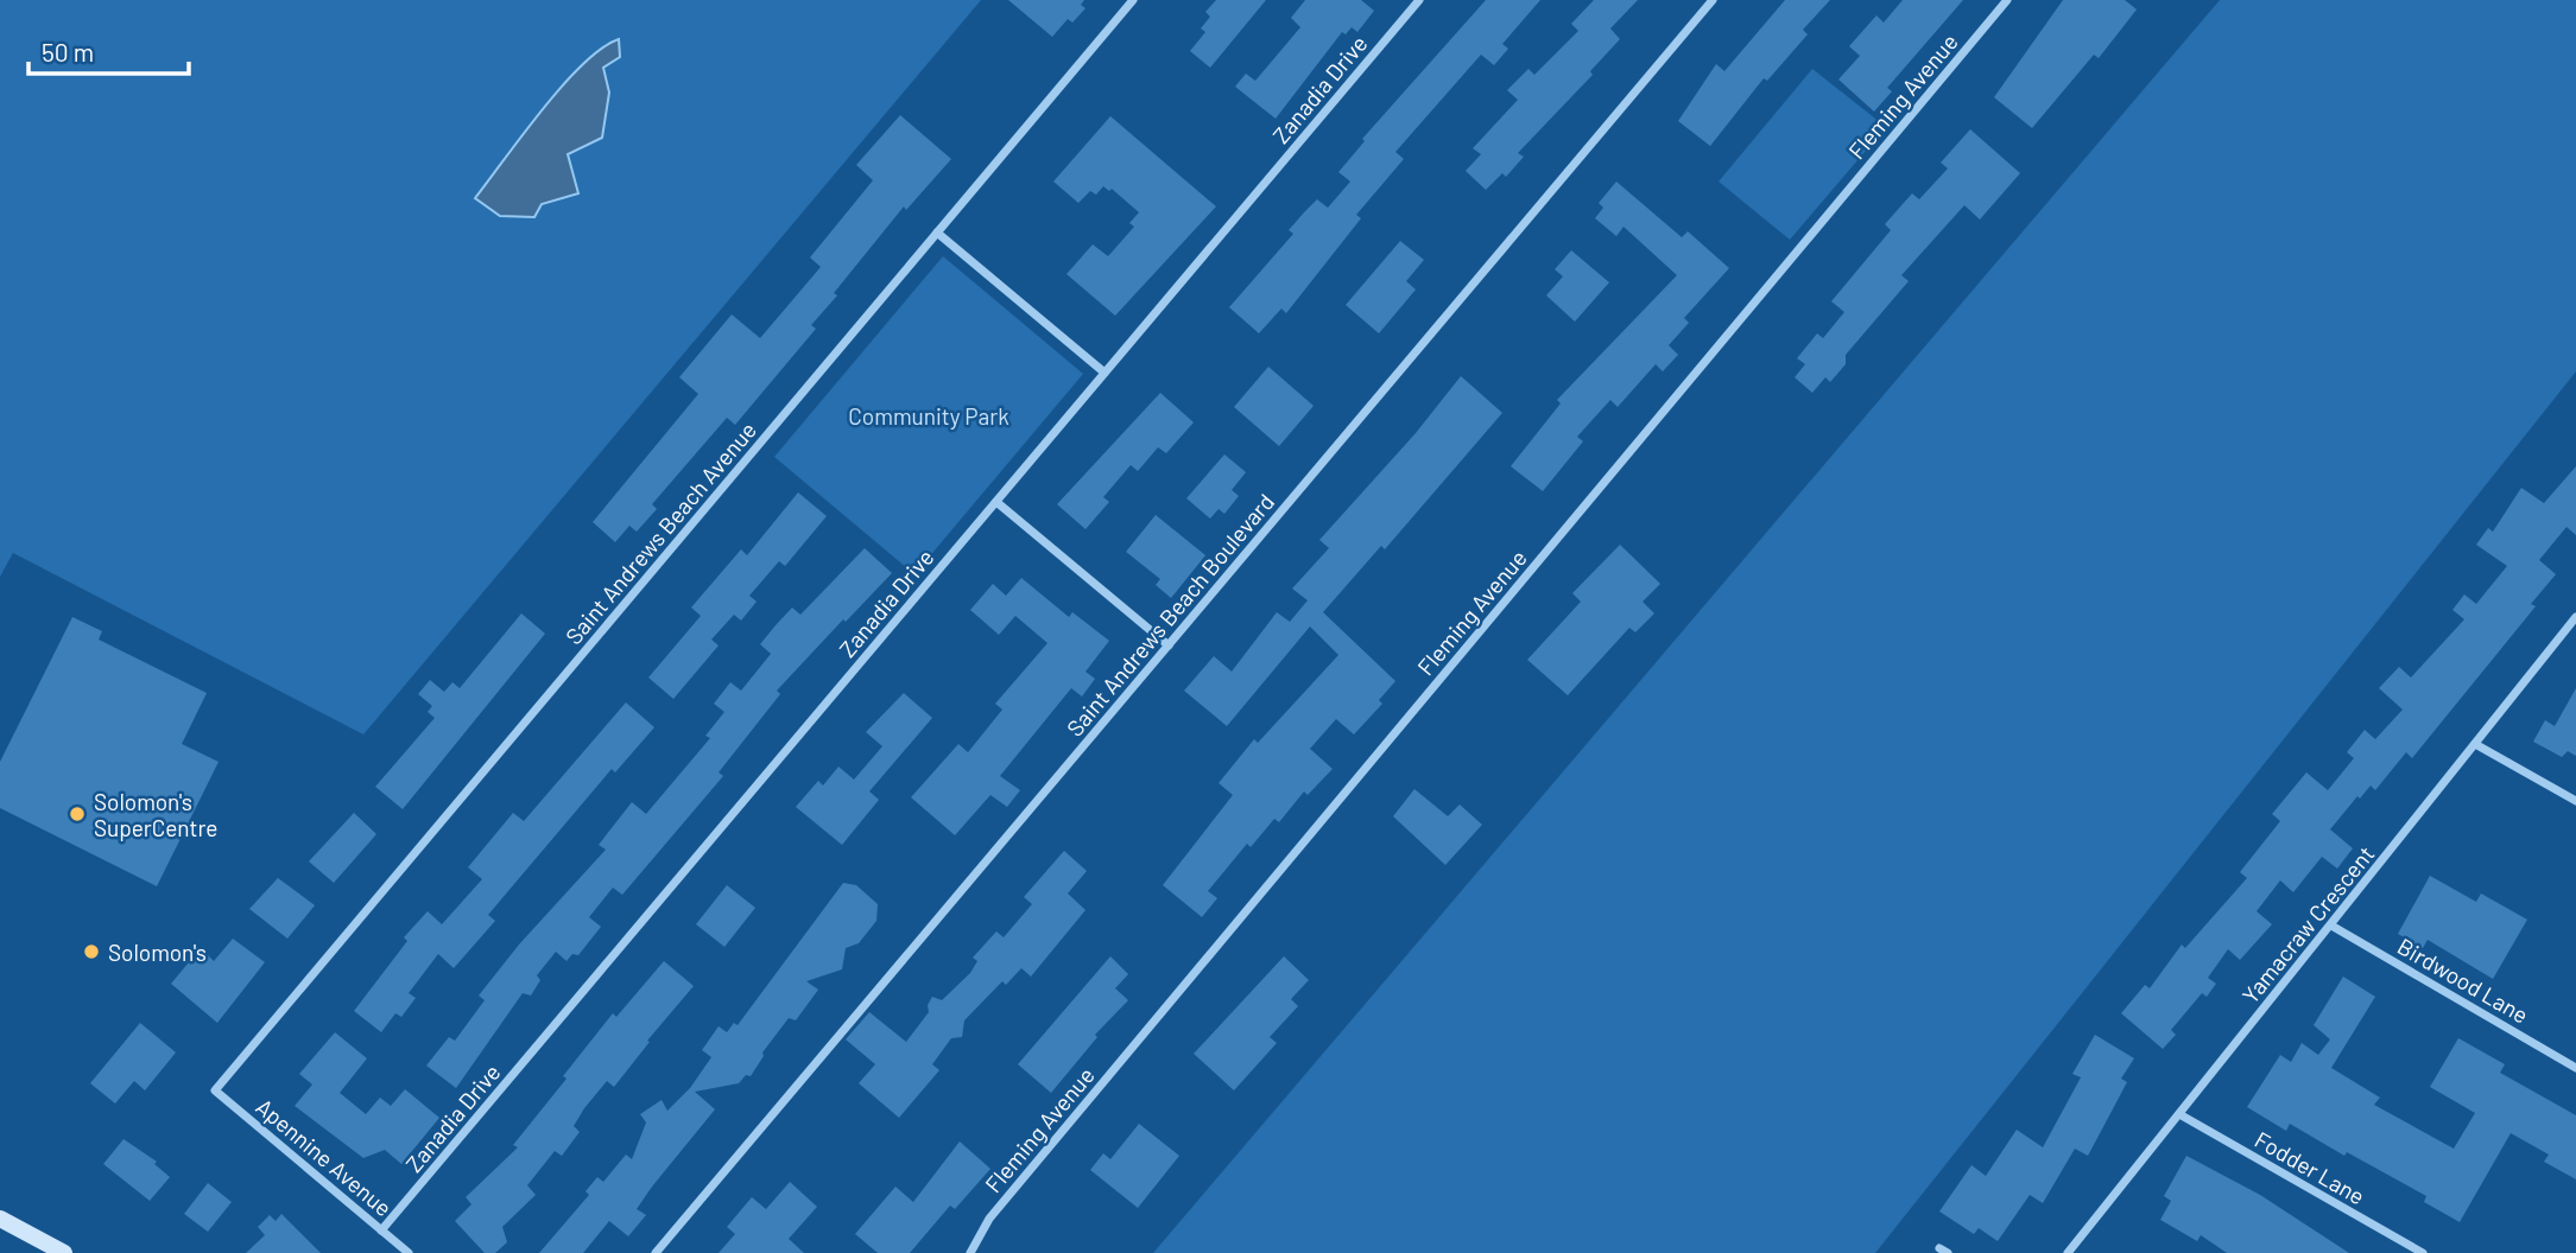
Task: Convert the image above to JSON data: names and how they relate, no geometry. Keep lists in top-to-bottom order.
{
  "streets": {
    "street": [
      "Zanadia Drive",
      "Fleming Avenue",
      "Saint Andrews Beach Avenue",
      "Saint Andrews Beach Boulevard",
      "Yamacraw Crescent",
      "Birdwood Lane",
      "Apennine Avenue",
      "Fodder Lane"
    ]
  },
  "crossings": [
    ["Zanadia Drive", "Apennine Avenue"],
    ["Saint Andrews Beach Avenue", "Apennine Avenue"],
    ["Yamacraw Crescent", "Birdwood Lane"],
    ["Yamacraw Crescent", "Fodder Lane"]
  ],
  "parks": ["Community Park"],
  "places": ["Solomon's SuperCentre", "Solomon's"],
  "scale_bar": "50 m"
}
